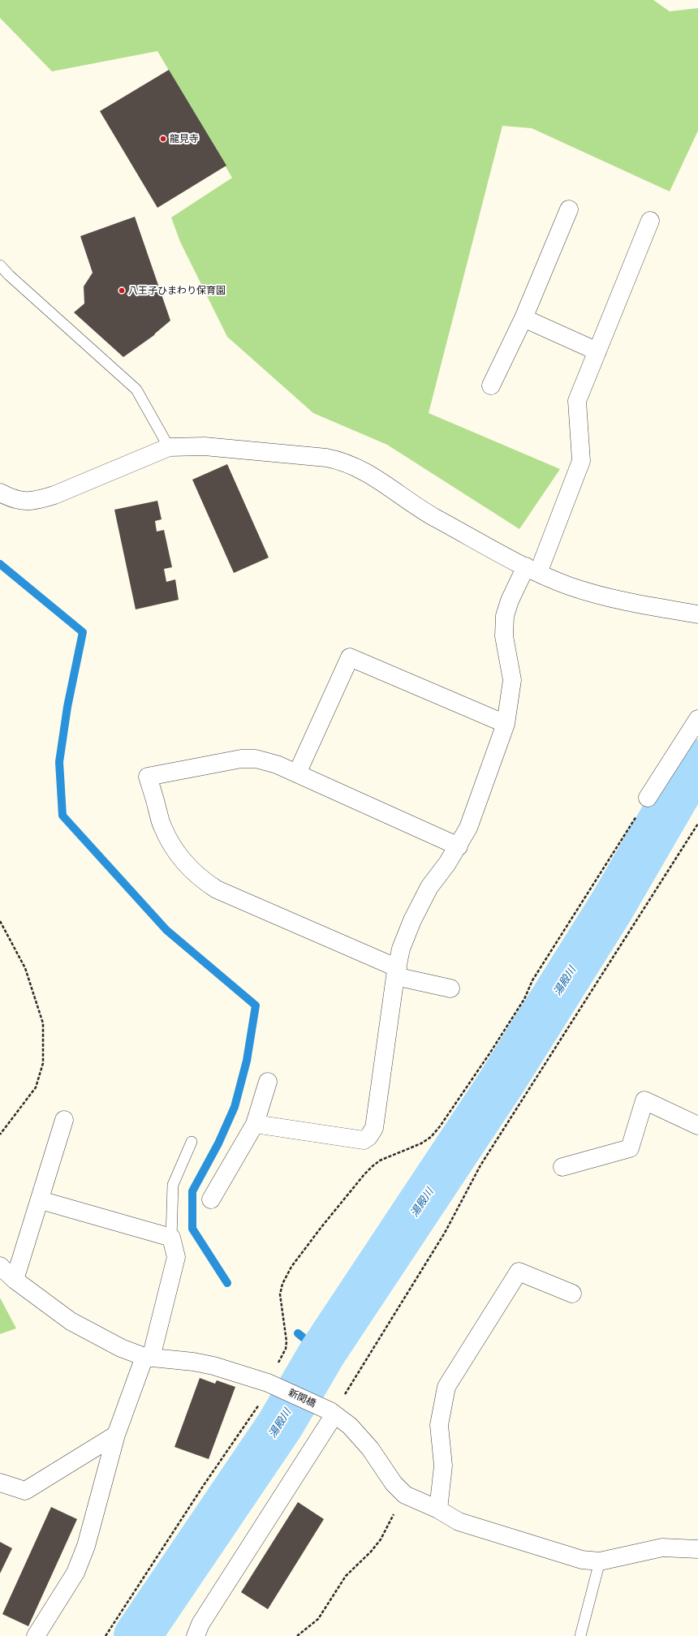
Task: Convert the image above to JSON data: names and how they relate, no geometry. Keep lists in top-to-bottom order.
{
  "streets": {
    "street": ["新関橋"]
  },
  "water": ["湯殿川"],
  "places": ["龍見寺", "八王子ひまわり保育園"]
}
